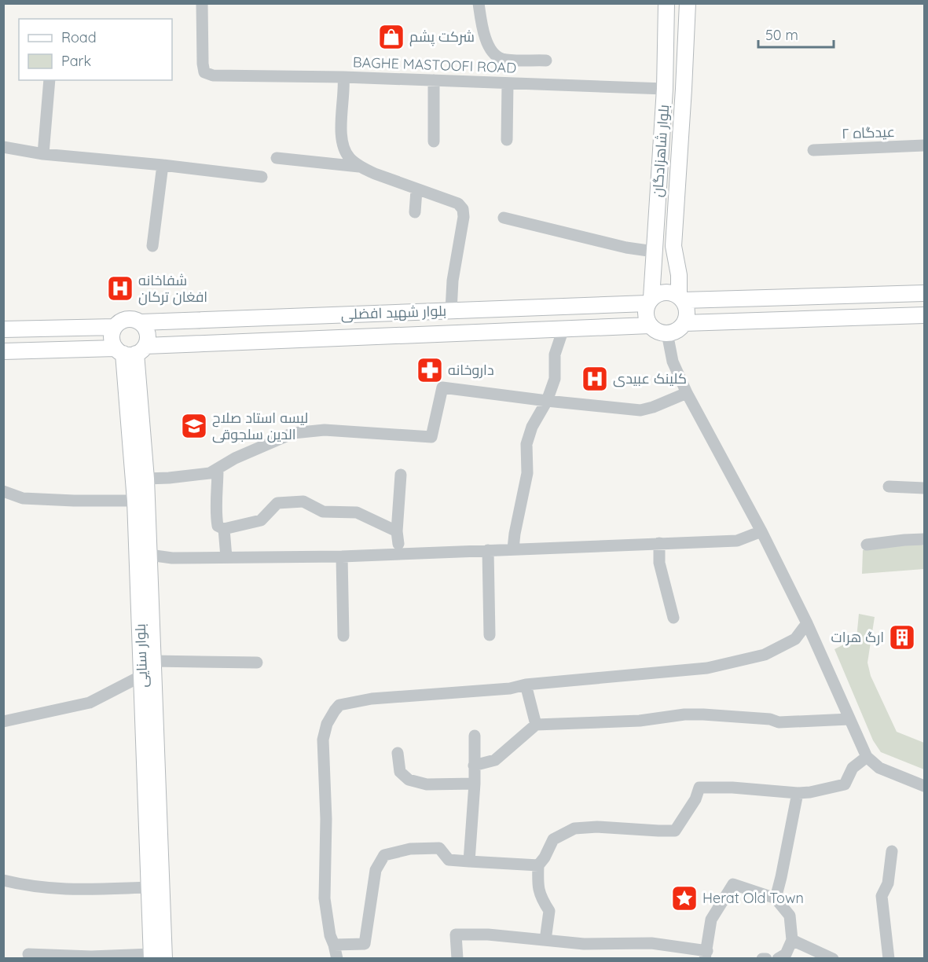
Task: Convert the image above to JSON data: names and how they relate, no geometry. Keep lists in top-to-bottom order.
{
  "streets": {
    "main road": ["بلوار شاهزادگان", "بلوار شهید افضلی", "بلوار سنایی"],
    "street": ["BAGHE MASTOOFI ROAD", "عیدگاه ۲"]
  },
  "crossings": [
    ["BAGHE MASTOOFI ROAD", "بلوار شاهزادگان"],
    ["بلوار شاهزادگان", "بلوار شهید افضلی"],
    ["بلوار شهید افضلی", "بلوار سنایی"]
  ],
  "places": {
    "shop": ["شرکت پشم"],
    "hospital": ["شفاخانه افغان ترکان", "کلینک عبیدی"],
    "pharmacy": ["داروخانه"],
    "school or university": ["لیسه استاد صلاح الدین سلجوقی"],
    "building": ["ارگ هرات"],
    "place": ["Herat Old Town"]
  },
  "legend": ["Road", "Park"],
  "scale_bar": "50 m"
}
